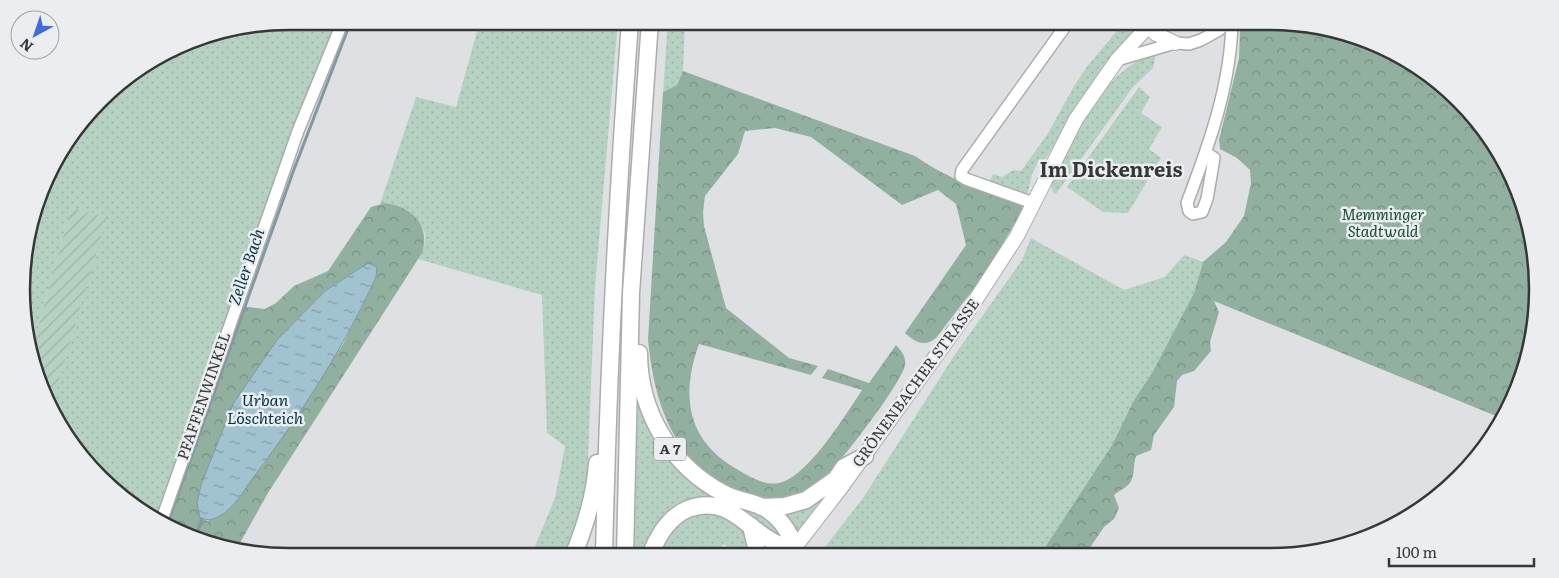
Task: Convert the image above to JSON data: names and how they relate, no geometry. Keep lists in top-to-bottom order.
{
  "streets": {
    "highway": ["A 7"],
    "main road": ["GRÖNENBACHER STRASSE"],
    "street": ["PFAFFENWINKEL"]
  },
  "districts": ["Im Dickenreis"],
  "water": ["Zeller Bach", "Urban Löschteich"],
  "parks": ["Memminger Stadtwald"],
  "scale_bar": "100 m",
  "north": "bottom left"
}
